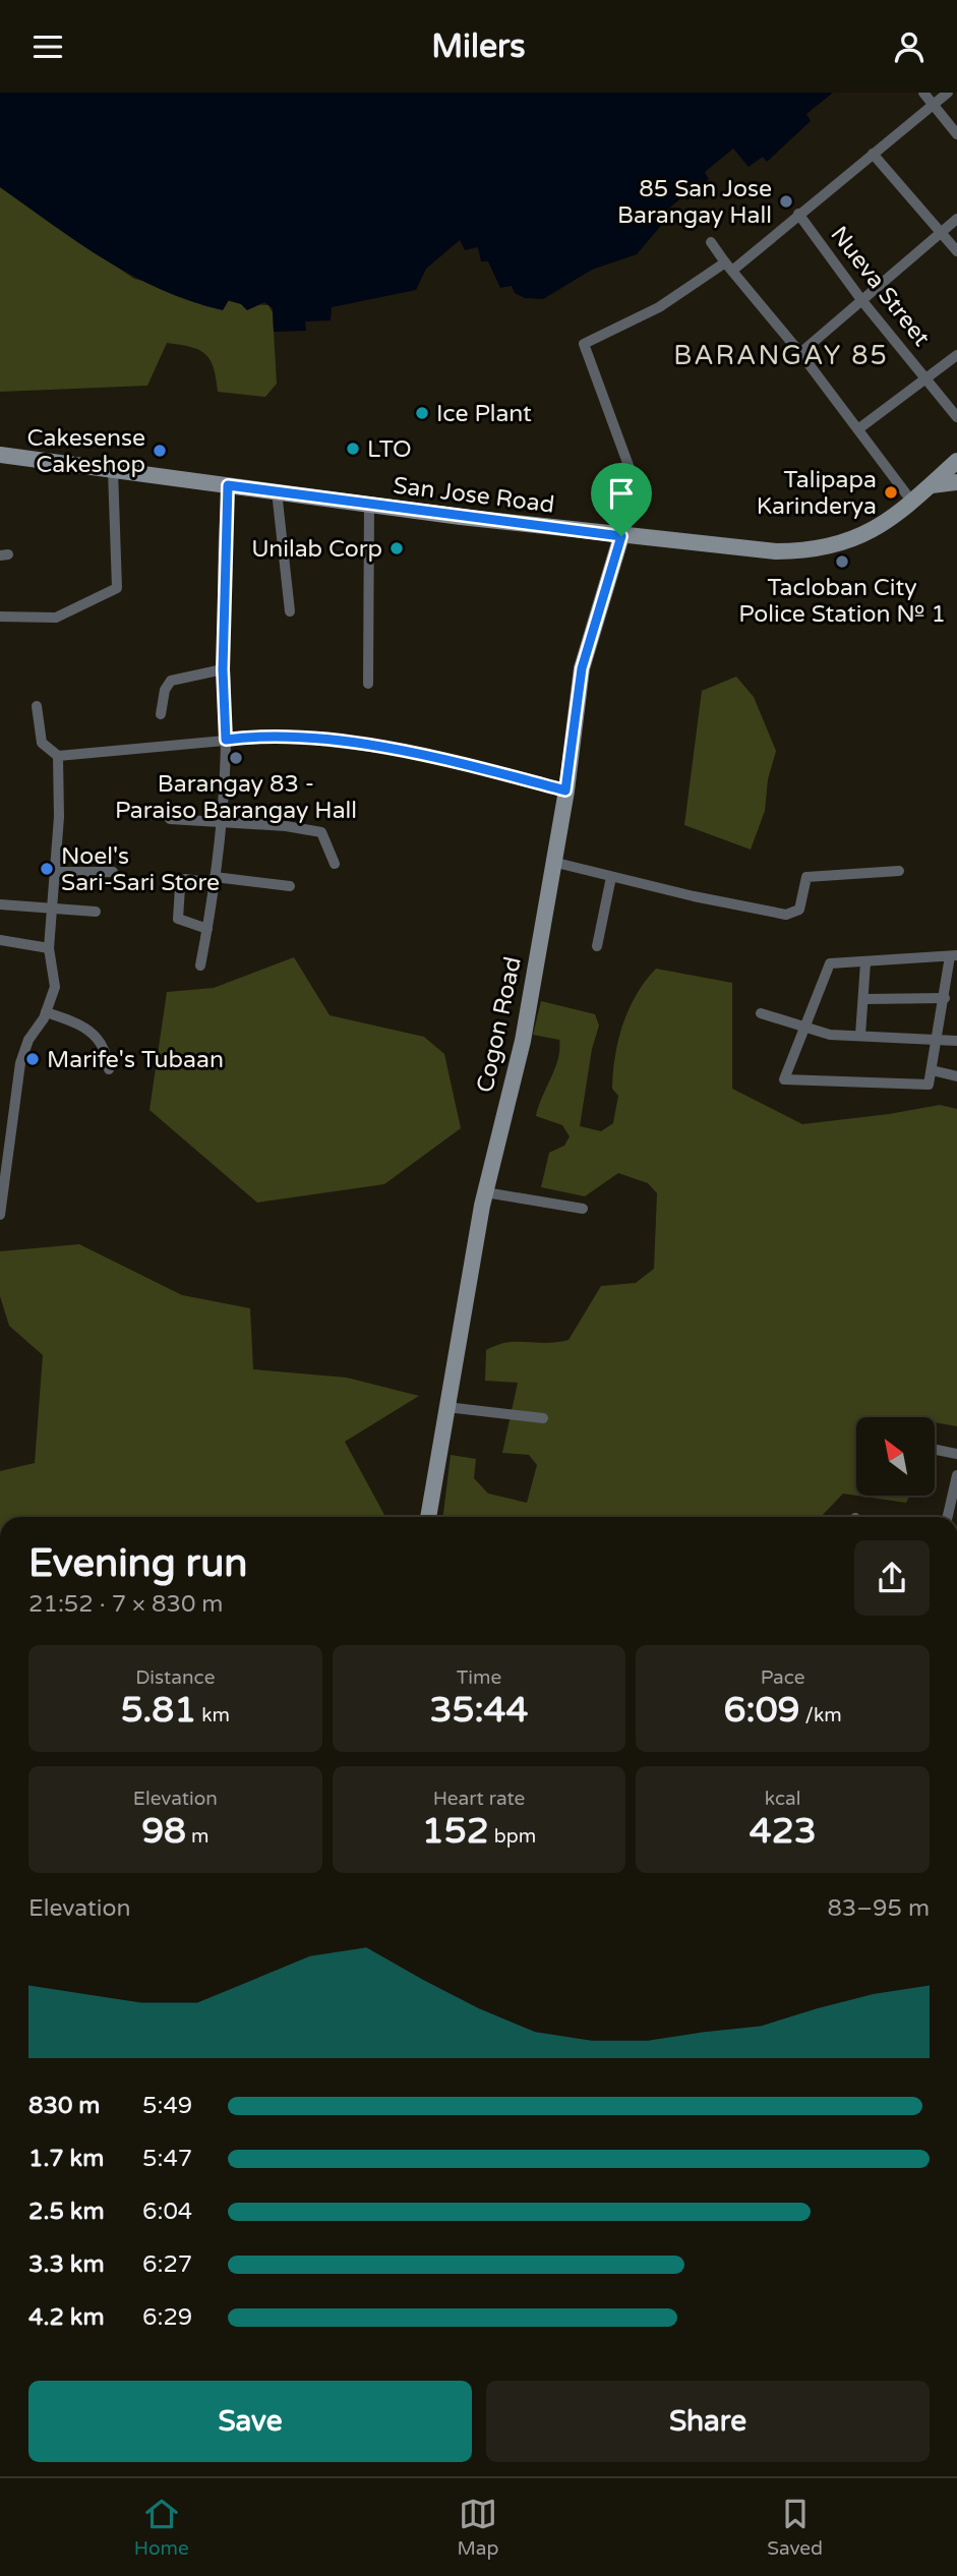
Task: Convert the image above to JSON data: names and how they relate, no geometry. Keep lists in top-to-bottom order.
{
  "streets": {
    "main road": ["San Jose Road", "Cogon Road"],
    "street": ["Nueva Street"]
  },
  "crossings": [
    ["San Jose Road", "Cogon Road"]
  ],
  "districts": ["BARANGAY 85"],
  "places": [
    "85 San Jose Barangay Hall",
    "Ice Plant",
    "LTO",
    "Cakesense Cakeshop",
    "Talipapa Karinderya",
    "Unilab Corp",
    "Tacloban City Police Station № 1",
    "Barangay 83 - Paraiso Barangay Hall",
    "Noel's Sari-Sari Store",
    "Marife's Tubaan"
  ],
  "north": "top left",
  "page": {
    "header": "Milers",
    "heading": ["Evening run", "21:52 · 7 × 830 m"],
    "stats": [
      ["Distance", "5.81 km"],
      ["Time", "35:44"],
      ["Pace", "6:09 /km"],
      ["Elevation", "98 m"],
      ["Heart rate", "152 bpm"],
      ["kcal", "423"]
    ],
    "chart": ["Elevation", "83–95 m"],
    "list": [
      {
        "name": "830 m",
        "note": "5:49"
      },
      {
        "name": "1.7 km",
        "note": "5:47"
      },
      {
        "name": "2.5 km",
        "note": "6:04"
      },
      {
        "name": "3.3 km",
        "note": "6:27"
      },
      {
        "name": "4.2 km",
        "note": "6:29"
      }
    ],
    "buttons": ["Save", "Share"],
    "tabs": ["Home", "Map", "Saved"]
  }
}
